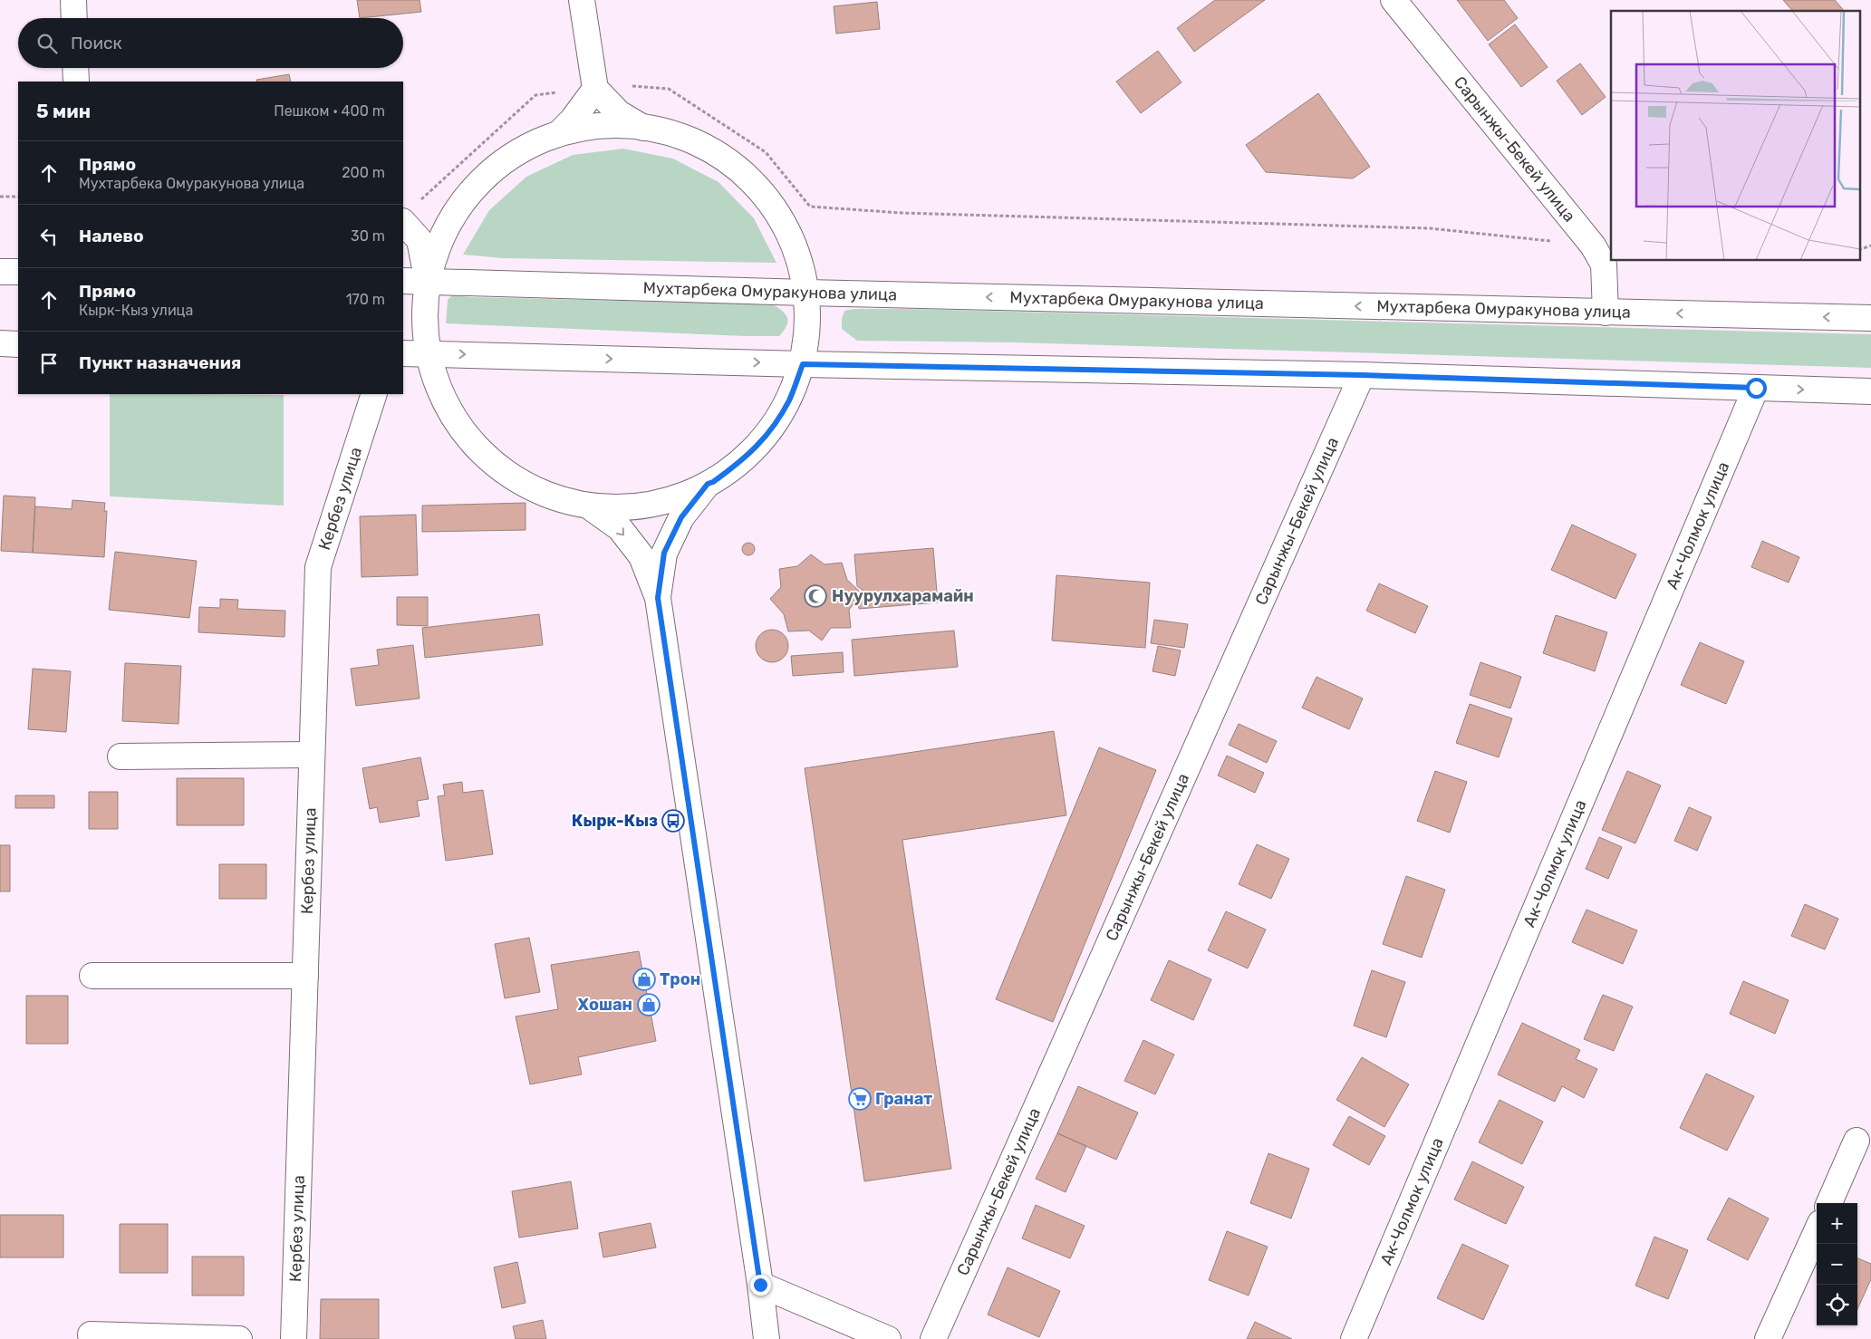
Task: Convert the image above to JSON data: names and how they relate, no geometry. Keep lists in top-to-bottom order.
{
  "streets": {
    "street": [
      "Сарынжы-Бекей улица",
      "Мухтарбека Омуракунова улица",
      "Кербез улица",
      "Ак-Чолмок улица"
    ]
  },
  "crossings": [
    ["Сарынжы-Бекей улица", "Мухтарбека Омуракунова улица"]
  ],
  "places": {
    "mosque": ["Нуурулхарамайн"],
    "bus stop": ["Кырк-Кыз"],
    "shop": ["Трон", "Хошан"],
    "supermarket": ["Гранат"]
  },
  "page": {
    "search": "Поиск",
    "heading": ["5 мин", "Пешком · 400 m"],
    "list": [
      ["Прямо", "Мухтарбека Омуракунова улица", "200 m"],
      ["Налево", "30 m"],
      ["Прямо", "Кырк-Кыз улица", "170 m"],
      "Пункт назначения"
    ],
    "map_buttons": ["+", "−"]
  }
}
